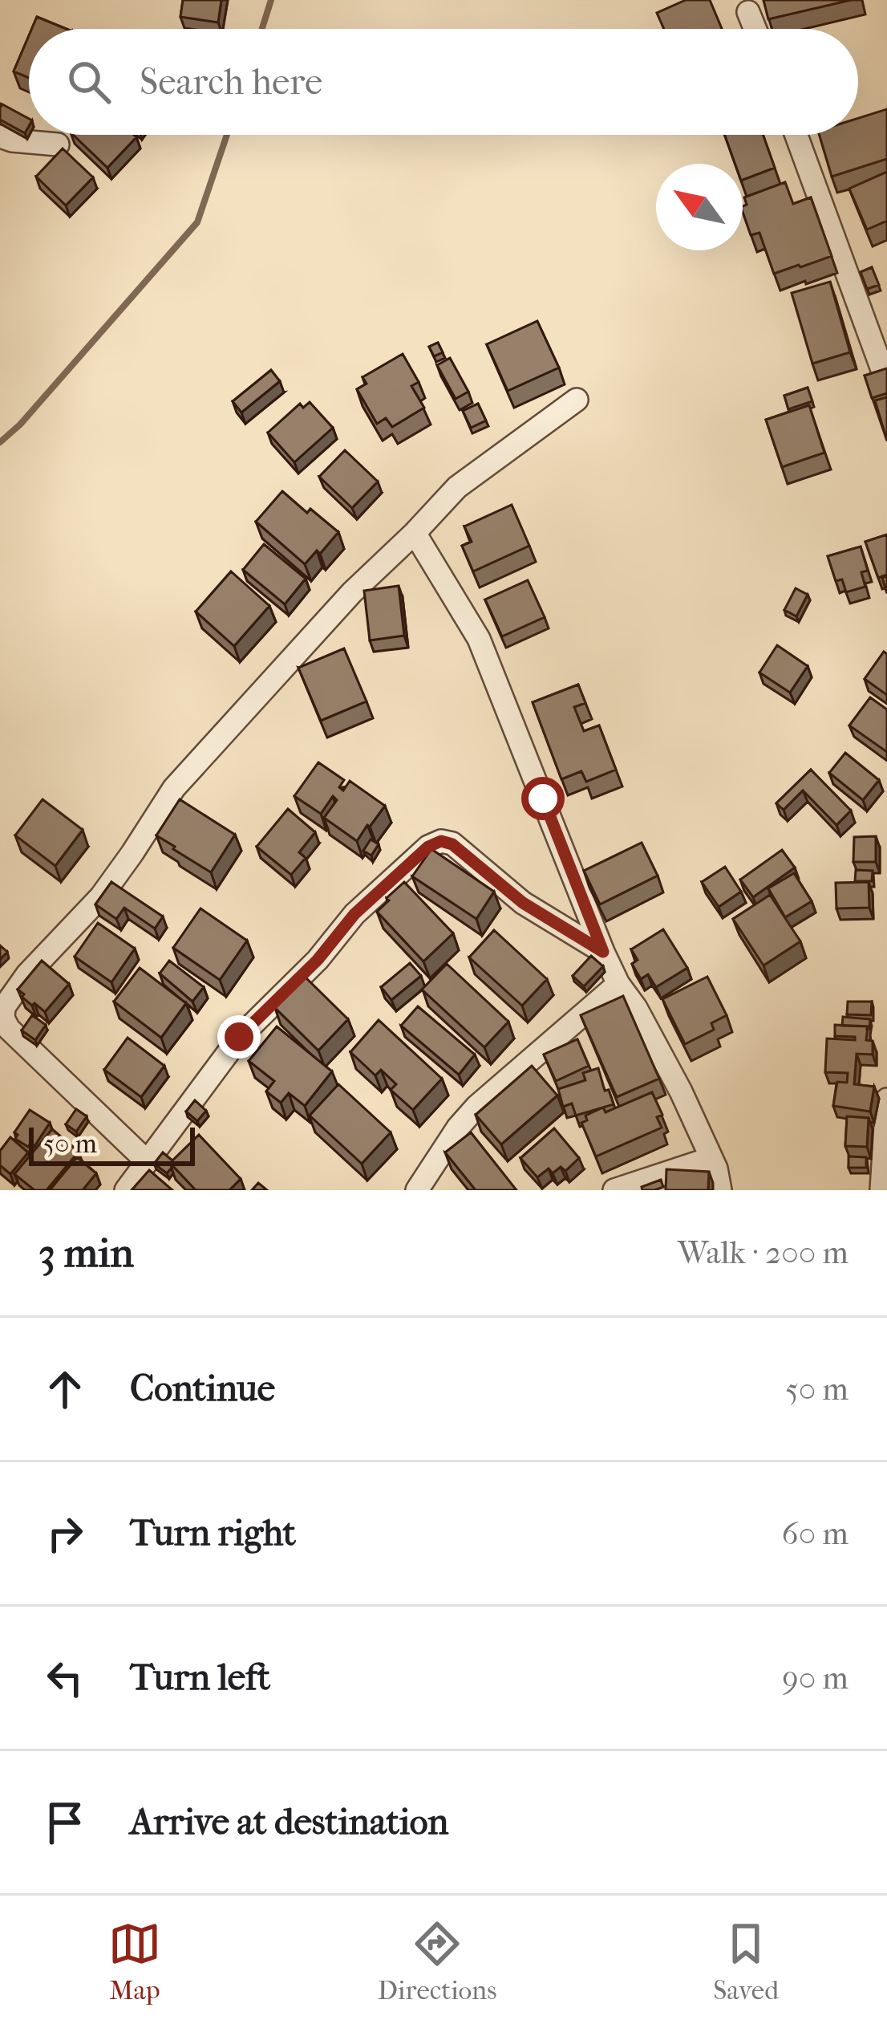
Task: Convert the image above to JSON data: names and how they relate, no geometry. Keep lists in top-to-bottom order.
{
  "scale_bar": "50 m",
  "north": "top left",
  "page": {
    "search": "Search here",
    "scale": "50 m",
    "heading": ["3 min", "Walk · 200 m"],
    "list": [
      ["Continue", "50 m"],
      ["Turn right", "60 m"],
      ["Turn left", "90 m"],
      "Arrive at destination"
    ],
    "nav": ["Map", "Directions", "Saved"]
  }
}
